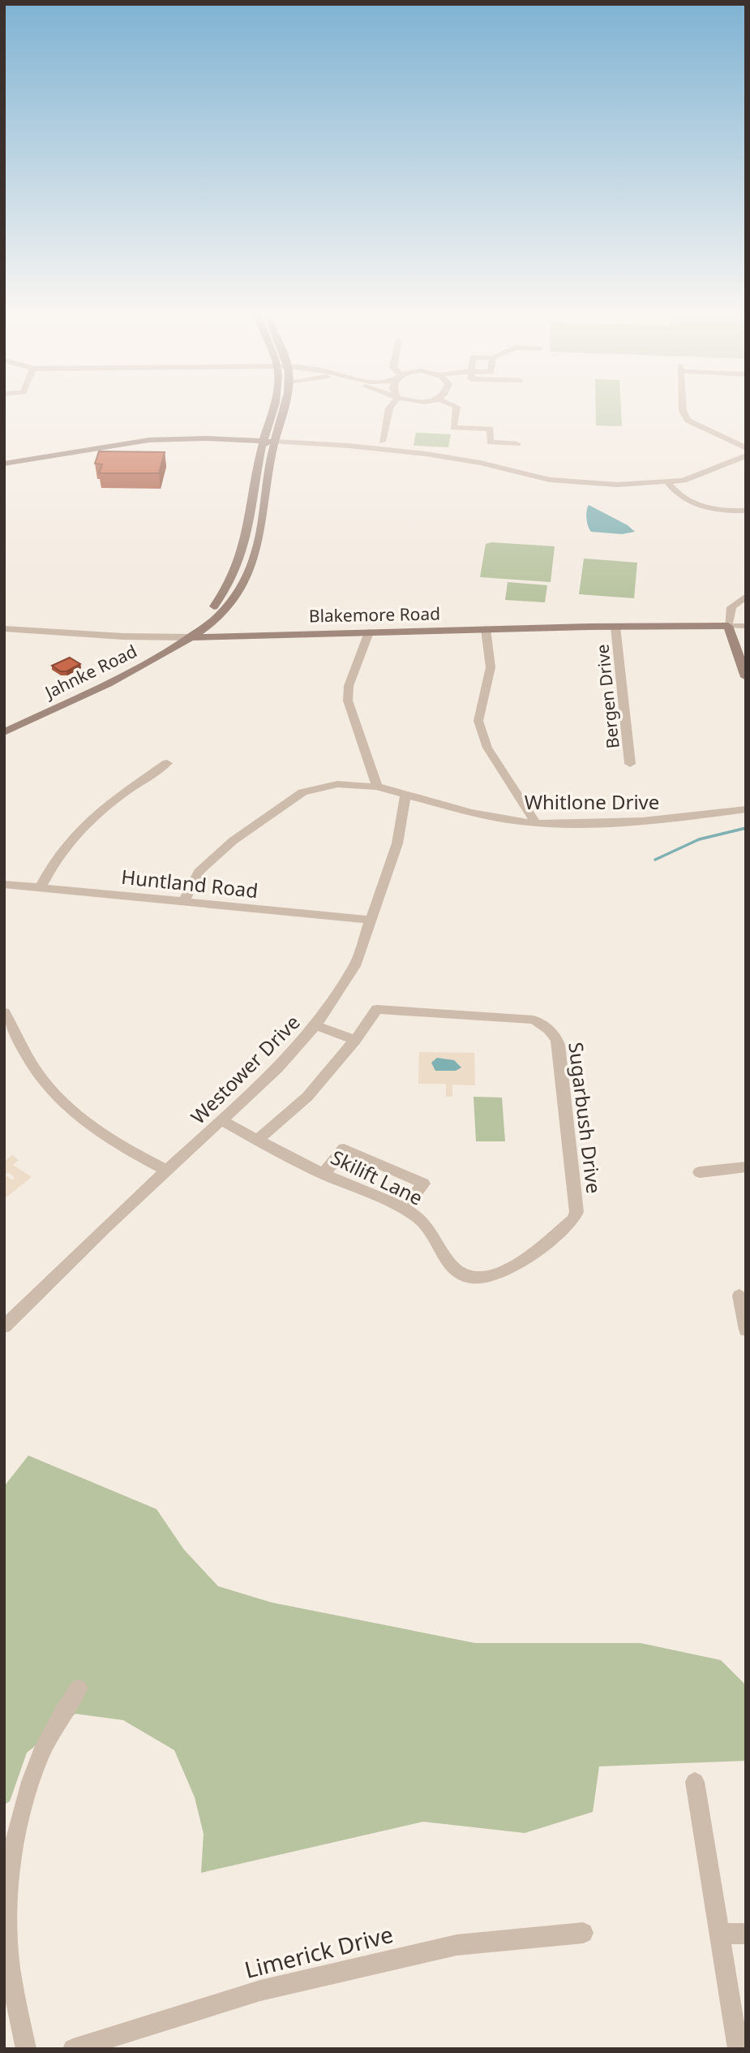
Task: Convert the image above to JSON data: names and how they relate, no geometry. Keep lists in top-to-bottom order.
{
  "streets": {
    "main road": ["Blakemore Road", "Jahnke Road"],
    "street": [
      "Bergen Drive",
      "Whitlone Drive",
      "Huntland Road",
      "Westower Drive",
      "Sugarbush Drive",
      "Skilift Lane",
      "Limerick Drive"
    ]
  },
  "crossings": [
    ["Blakemore Road", "Jahnke Road"],
    ["Blakemore Road", "Bergen Drive"],
    ["Whitlone Drive", "Westower Drive"],
    ["Huntland Road", "Westower Drive"],
    ["Westower Drive", "Skilift Lane"],
    ["Sugarbush Drive", "Skilift Lane"]
  ]
}
